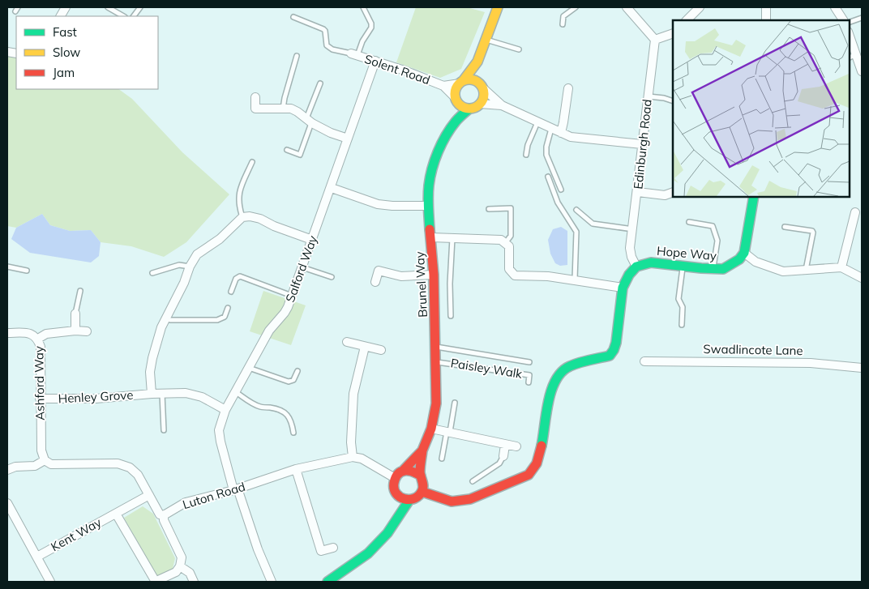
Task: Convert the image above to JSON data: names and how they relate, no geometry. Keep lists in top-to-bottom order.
{
  "streets": {
    "street": [
      "Solent Road",
      "Edinburgh Road",
      "Hope Way",
      "Salford Way",
      "Brunel Way",
      "Swadlincote Lane",
      "Ashford Way",
      "Henley Grove",
      "Luton Road",
      "Kent Way"
    ],
    "lane": ["Paisley Walk"]
  },
  "crossings": [
    ["Solent Road", "Salford Way"],
    ["Solent Road", "Brunel Way"],
    ["Edinburgh Road", "Hope Way"],
    ["Salford Way", "Henley Grove"],
    ["Salford Way", "Luton Road"],
    ["Brunel Way", "Paisley Walk"],
    ["Ashford Way", "Henley Grove"]
  ],
  "legend": ["Fast", "Slow", "Jam"]
}
